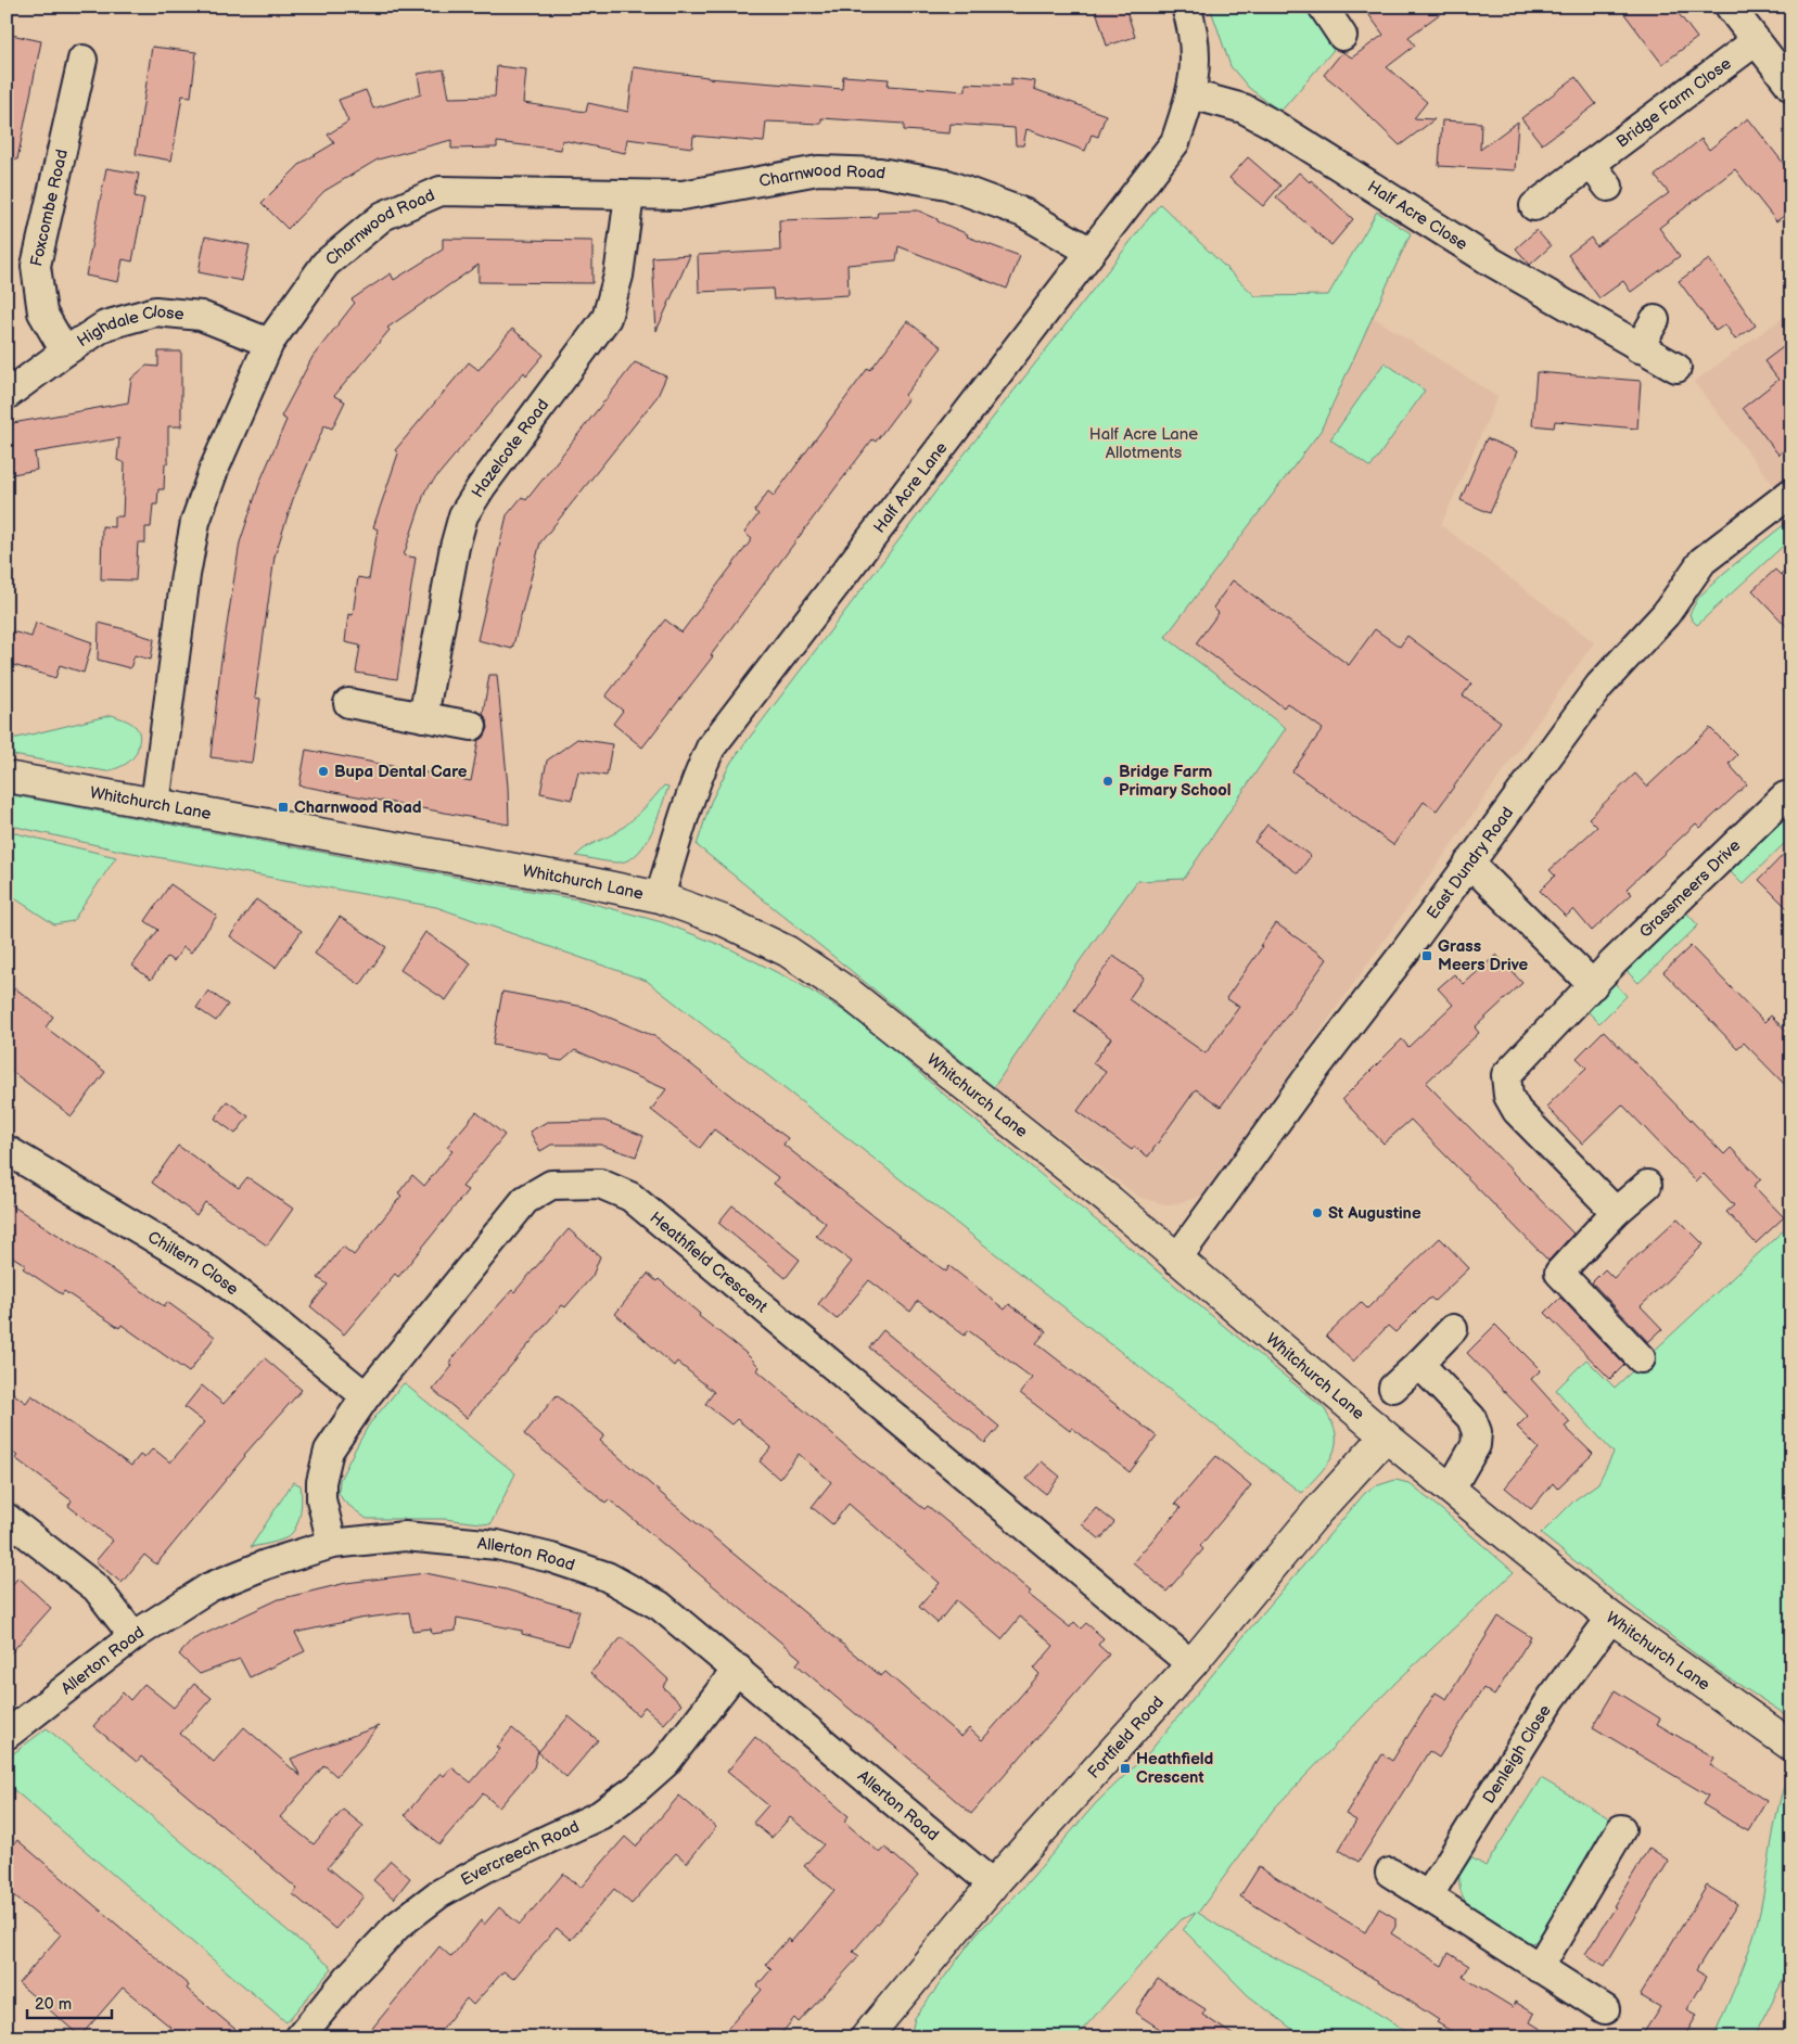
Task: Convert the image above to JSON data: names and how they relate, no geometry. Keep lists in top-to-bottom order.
{
  "streets": {
    "street": [
      "Bridge Farm Close",
      "Charnwood Road",
      "Foxcombe Road",
      "Half Acre Close",
      "Highdale Close",
      "Hazelcote Road",
      "Half Acre Lane",
      "Whitchurch Lane",
      "East Dundry Road",
      "Grassmeers Drive",
      "Heathfield Crescent",
      "Chiltern Close",
      "Allerton Road",
      "Fortfield Road",
      "Denleigh Close",
      "Evercreech Road"
    ]
  },
  "crossings": [
    ["Charnwood Road", "Highdale Close"],
    ["Charnwood Road", "Hazelcote Road"],
    ["Charnwood Road", "Half Acre Lane"],
    ["Charnwood Road", "Whitchurch Lane"],
    ["Foxcombe Road", "Highdale Close"],
    ["Half Acre Close", "Half Acre Lane"],
    ["Half Acre Lane", "Whitchurch Lane"],
    ["Whitchurch Lane", "East Dundry Road"],
    ["Whitchurch Lane", "Fortfield Road"],
    ["Whitchurch Lane", "Denleigh Close"],
    ["Heathfield Crescent", "Chiltern Close"],
    ["Heathfield Crescent", "Allerton Road"],
    ["Heathfield Crescent", "Fortfield Road"],
    ["Allerton Road", "Fortfield Road"],
    ["Allerton Road", "Evercreech Road"]
  ],
  "parks": ["Half Acre Lane Allotments"],
  "places": {
    "other": ["Bupa Dental Care", "Bridge Farm Primary School", "St Augustine"],
    "transit": ["Charnwood Road", "Grass Meers Drive", "Heathfield Crescent"]
  },
  "scale_bar": "20 m"
}
